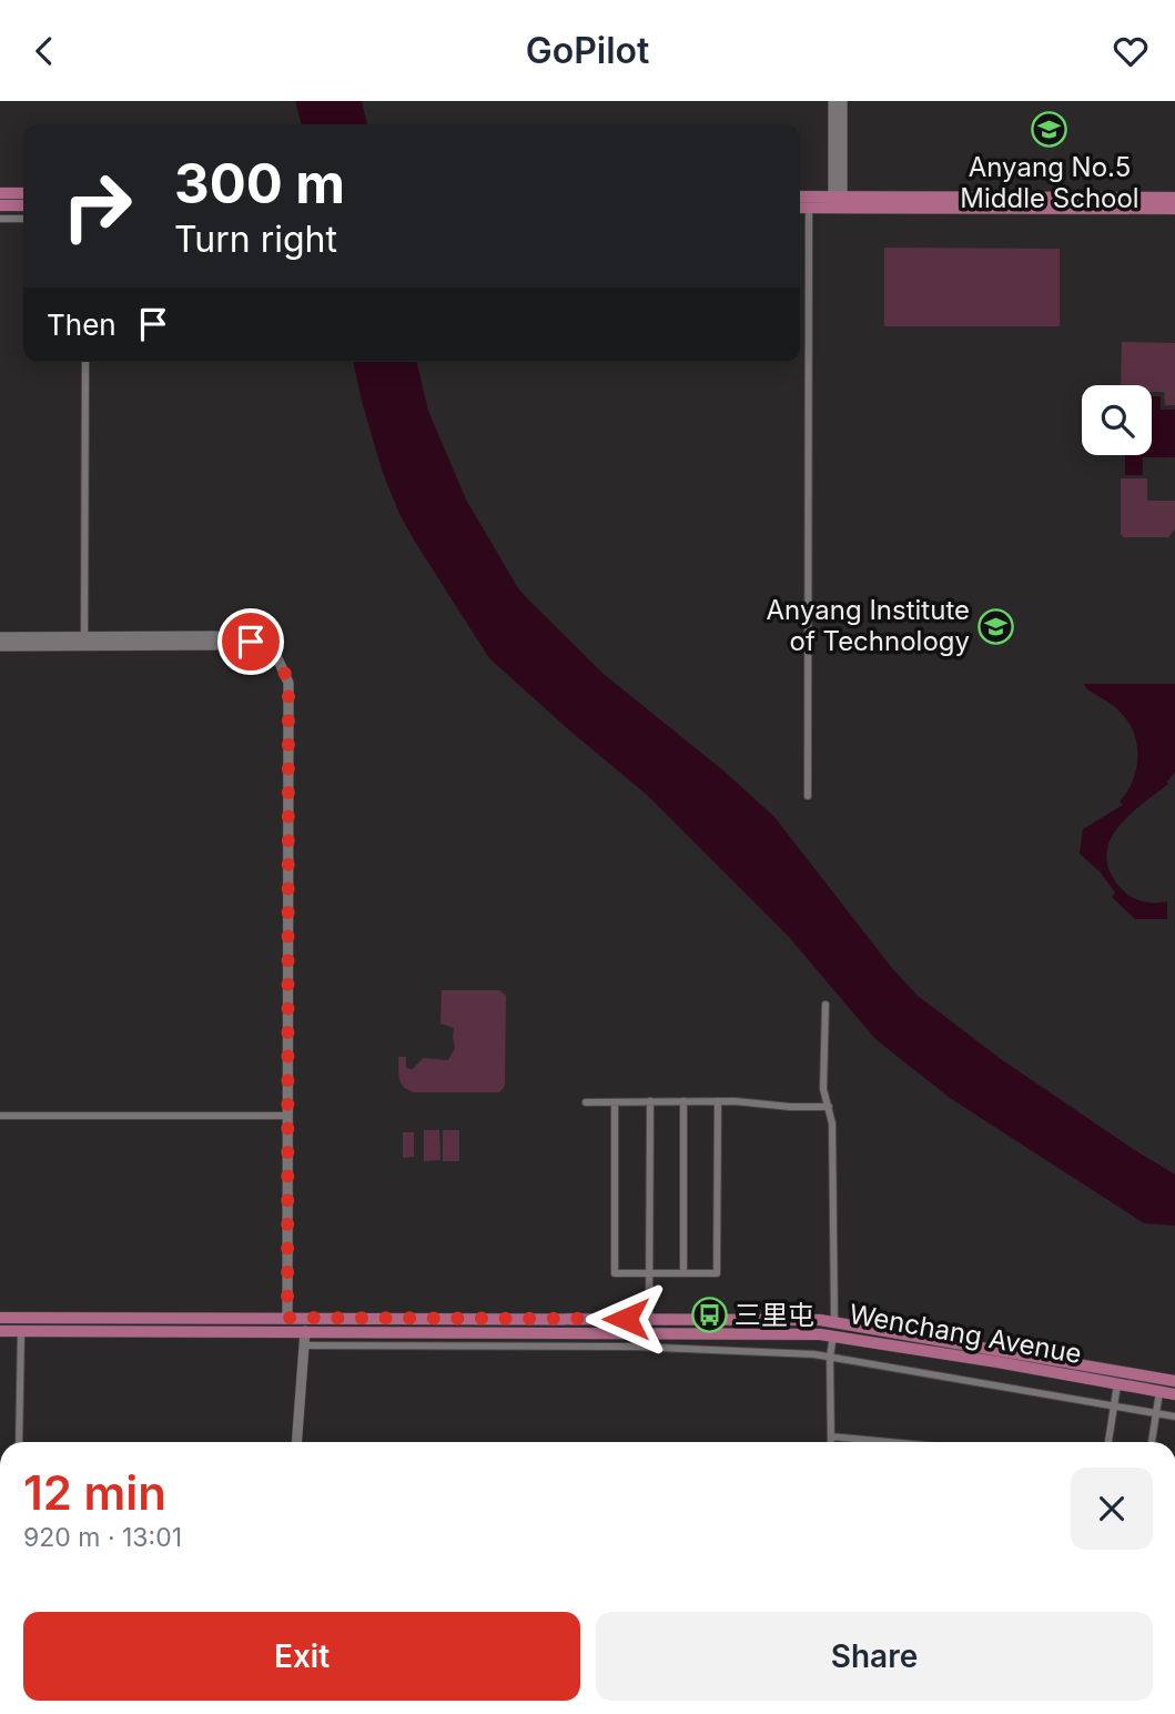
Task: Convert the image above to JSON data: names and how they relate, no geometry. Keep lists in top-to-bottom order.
{
  "streets": {
    "main road": ["Wenchang Avenue"]
  },
  "places": {
    "school or university": ["Anyang No.5 Middle School", "Anyang Institute of Technology"],
    "bus stop": ["三里屯"]
  },
  "page": {
    "header": "GoPilot",
    "turn": ["300 m", "Turn right"],
    "then": "Then",
    "heading": ["12 min", "920 m · 13:01"],
    "buttons": ["Exit", "Share"]
  }
}
